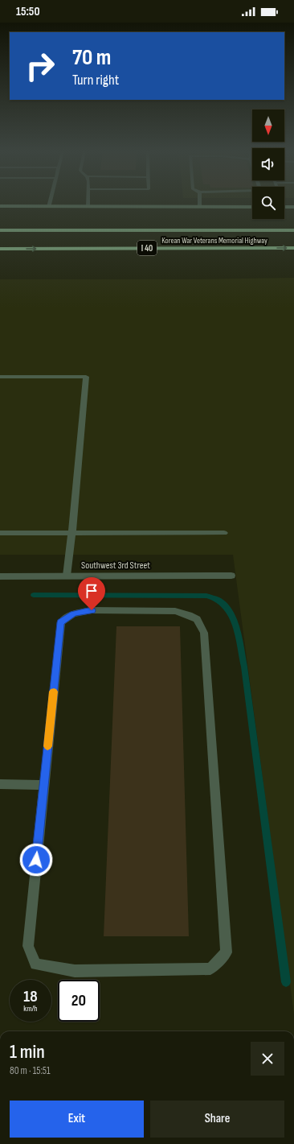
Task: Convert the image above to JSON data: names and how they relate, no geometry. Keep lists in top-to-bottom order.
{
  "streets": {
    "highway": ["Korean War Veterans Memorial Highway", "I 40"],
    "street": ["Southwest 3rd Street"]
  },
  "north": "bottom",
  "page": {
    "status": "15:50",
    "turn": ["70 m", "Turn right"],
    "speed": "18 km/h",
    "limit": "20",
    "heading": ["1 min", "80 m · 15:51"],
    "buttons": ["Exit", "Share"]
  }
}
